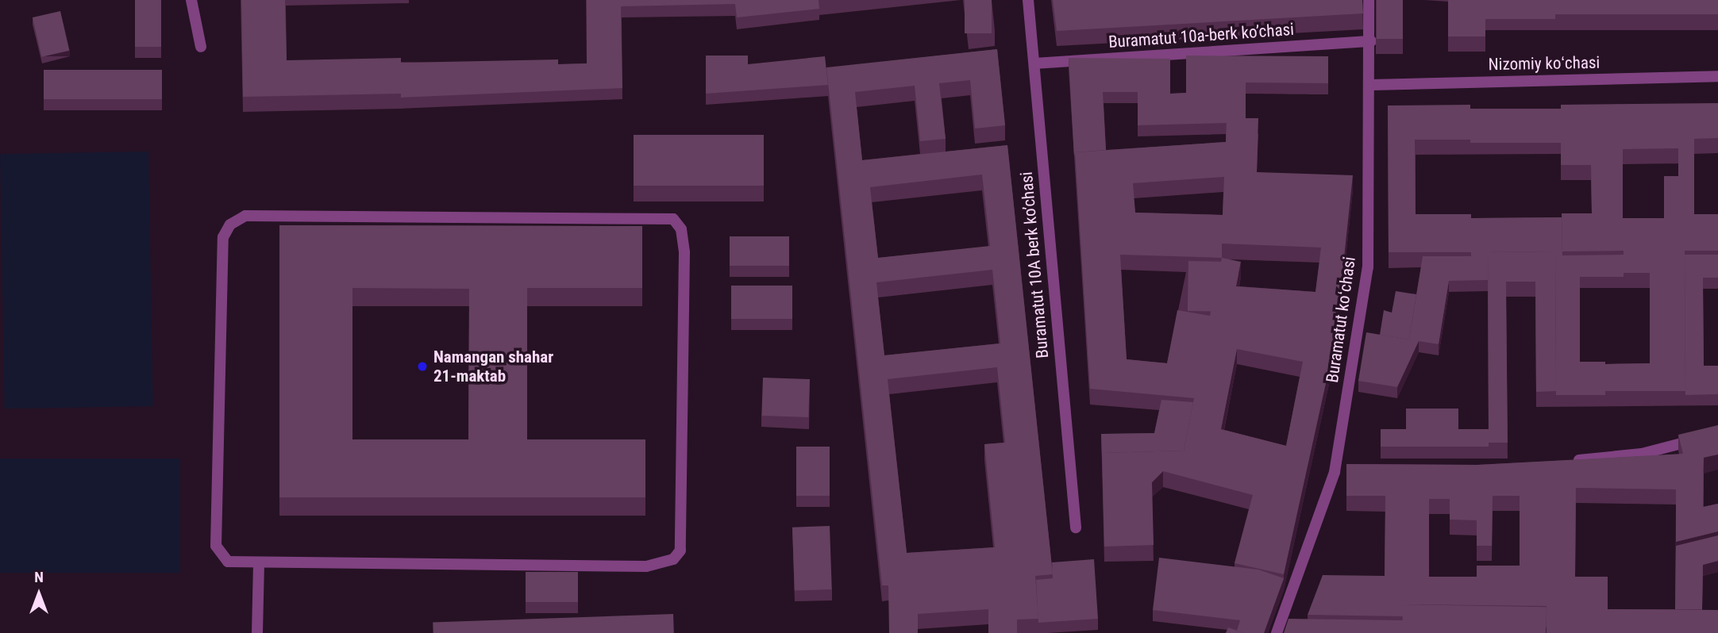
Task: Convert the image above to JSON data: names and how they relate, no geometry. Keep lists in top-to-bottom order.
{
  "streets": {
    "street": [
      "Buramatut 10а-berk koʼchasi",
      "Nizomiy koʻchasi",
      "Buramatut 10А berk koʼchasi",
      "Buramatut koʻchasi"
    ]
  },
  "crossings": [
    ["Buramatut 10а-berk koʼchasi", "Buramatut 10А berk koʼchasi"],
    ["Buramatut 10а-berk koʼchasi", "Buramatut koʻchasi"],
    ["Nizomiy koʻchasi", "Buramatut koʻchasi"]
  ],
  "places": ["Namangan shahar 21-maktab"],
  "north": "top"
}
